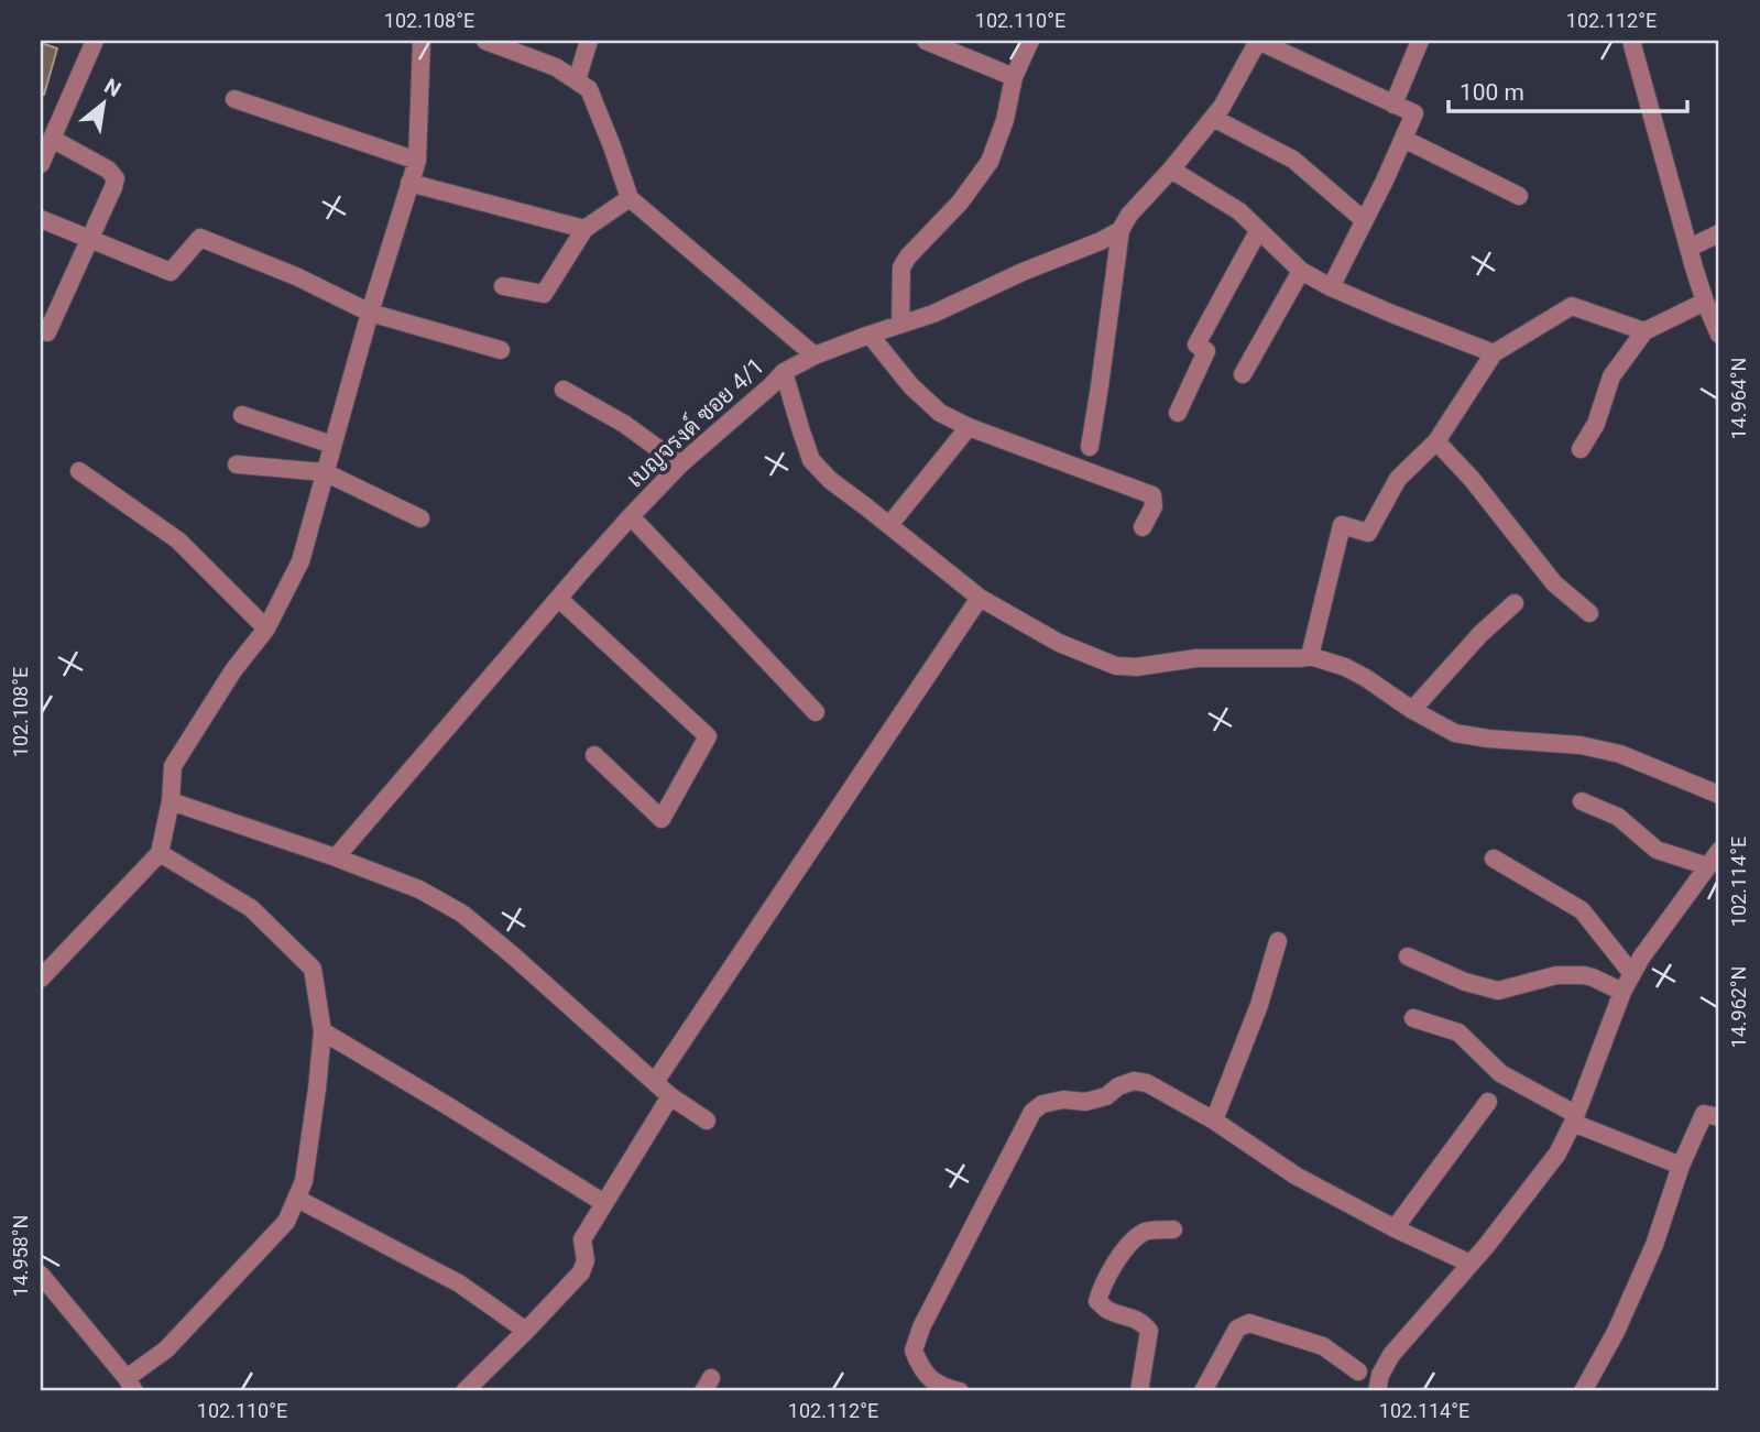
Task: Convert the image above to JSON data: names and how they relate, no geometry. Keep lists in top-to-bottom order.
{
  "streets": {
    "street": ["เบญจรงด์ ซอย 4/1"]
  },
  "scale_bar": "100 m",
  "north": "top right",
  "coordinates": [
    "102.108°E",
    "102.110°E",
    "102.112°E",
    "14.964°N",
    "102.114°E",
    "14.962°N",
    "14.958°N"
  ]
}
